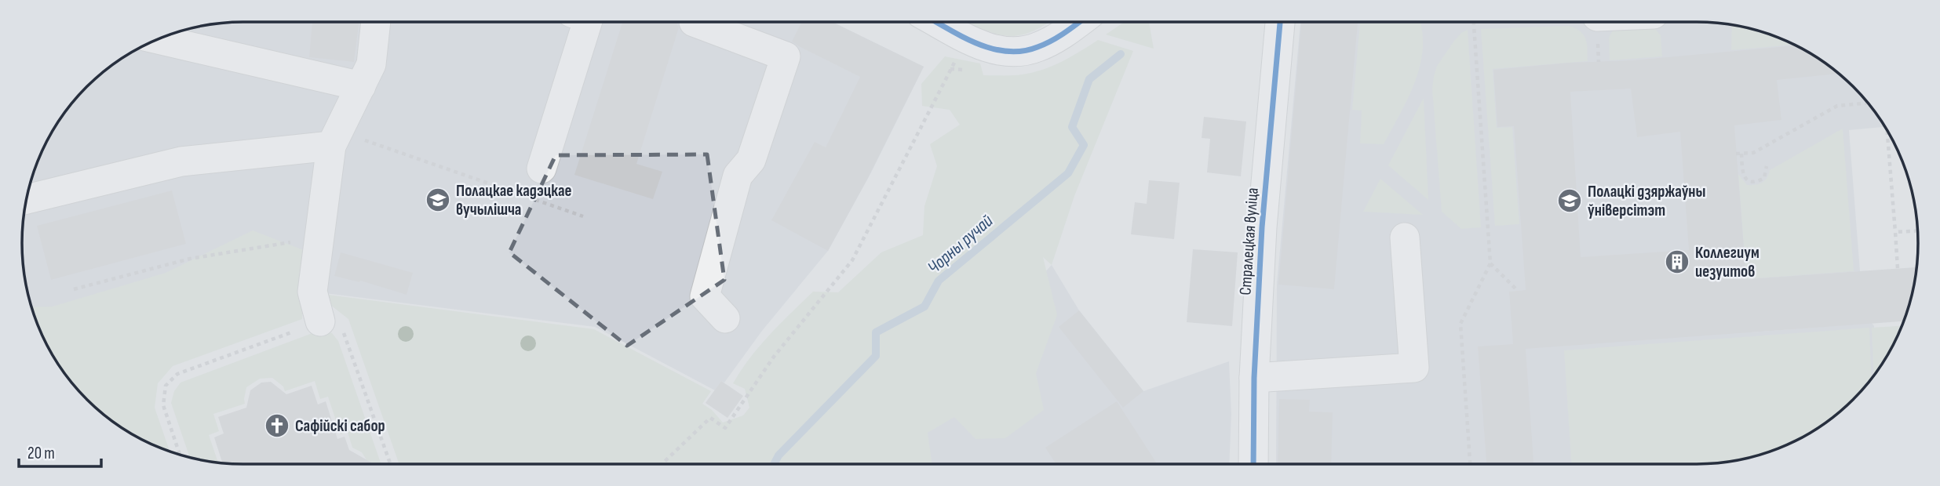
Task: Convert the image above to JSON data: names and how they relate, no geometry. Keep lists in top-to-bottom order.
{
  "streets": {
    "street": ["Стралецкая вуліца"]
  },
  "water": ["Чорны ручай"],
  "places": {
    "school or university": ["Полацкае кадэцкае вучылішча", "Полацкі дзяржаўны ўніверсітэт"],
    "building": ["Коллегиум иезуитов"],
    "church": ["Сафійскі сабор"]
  },
  "scale_bar": "20 m"
}
